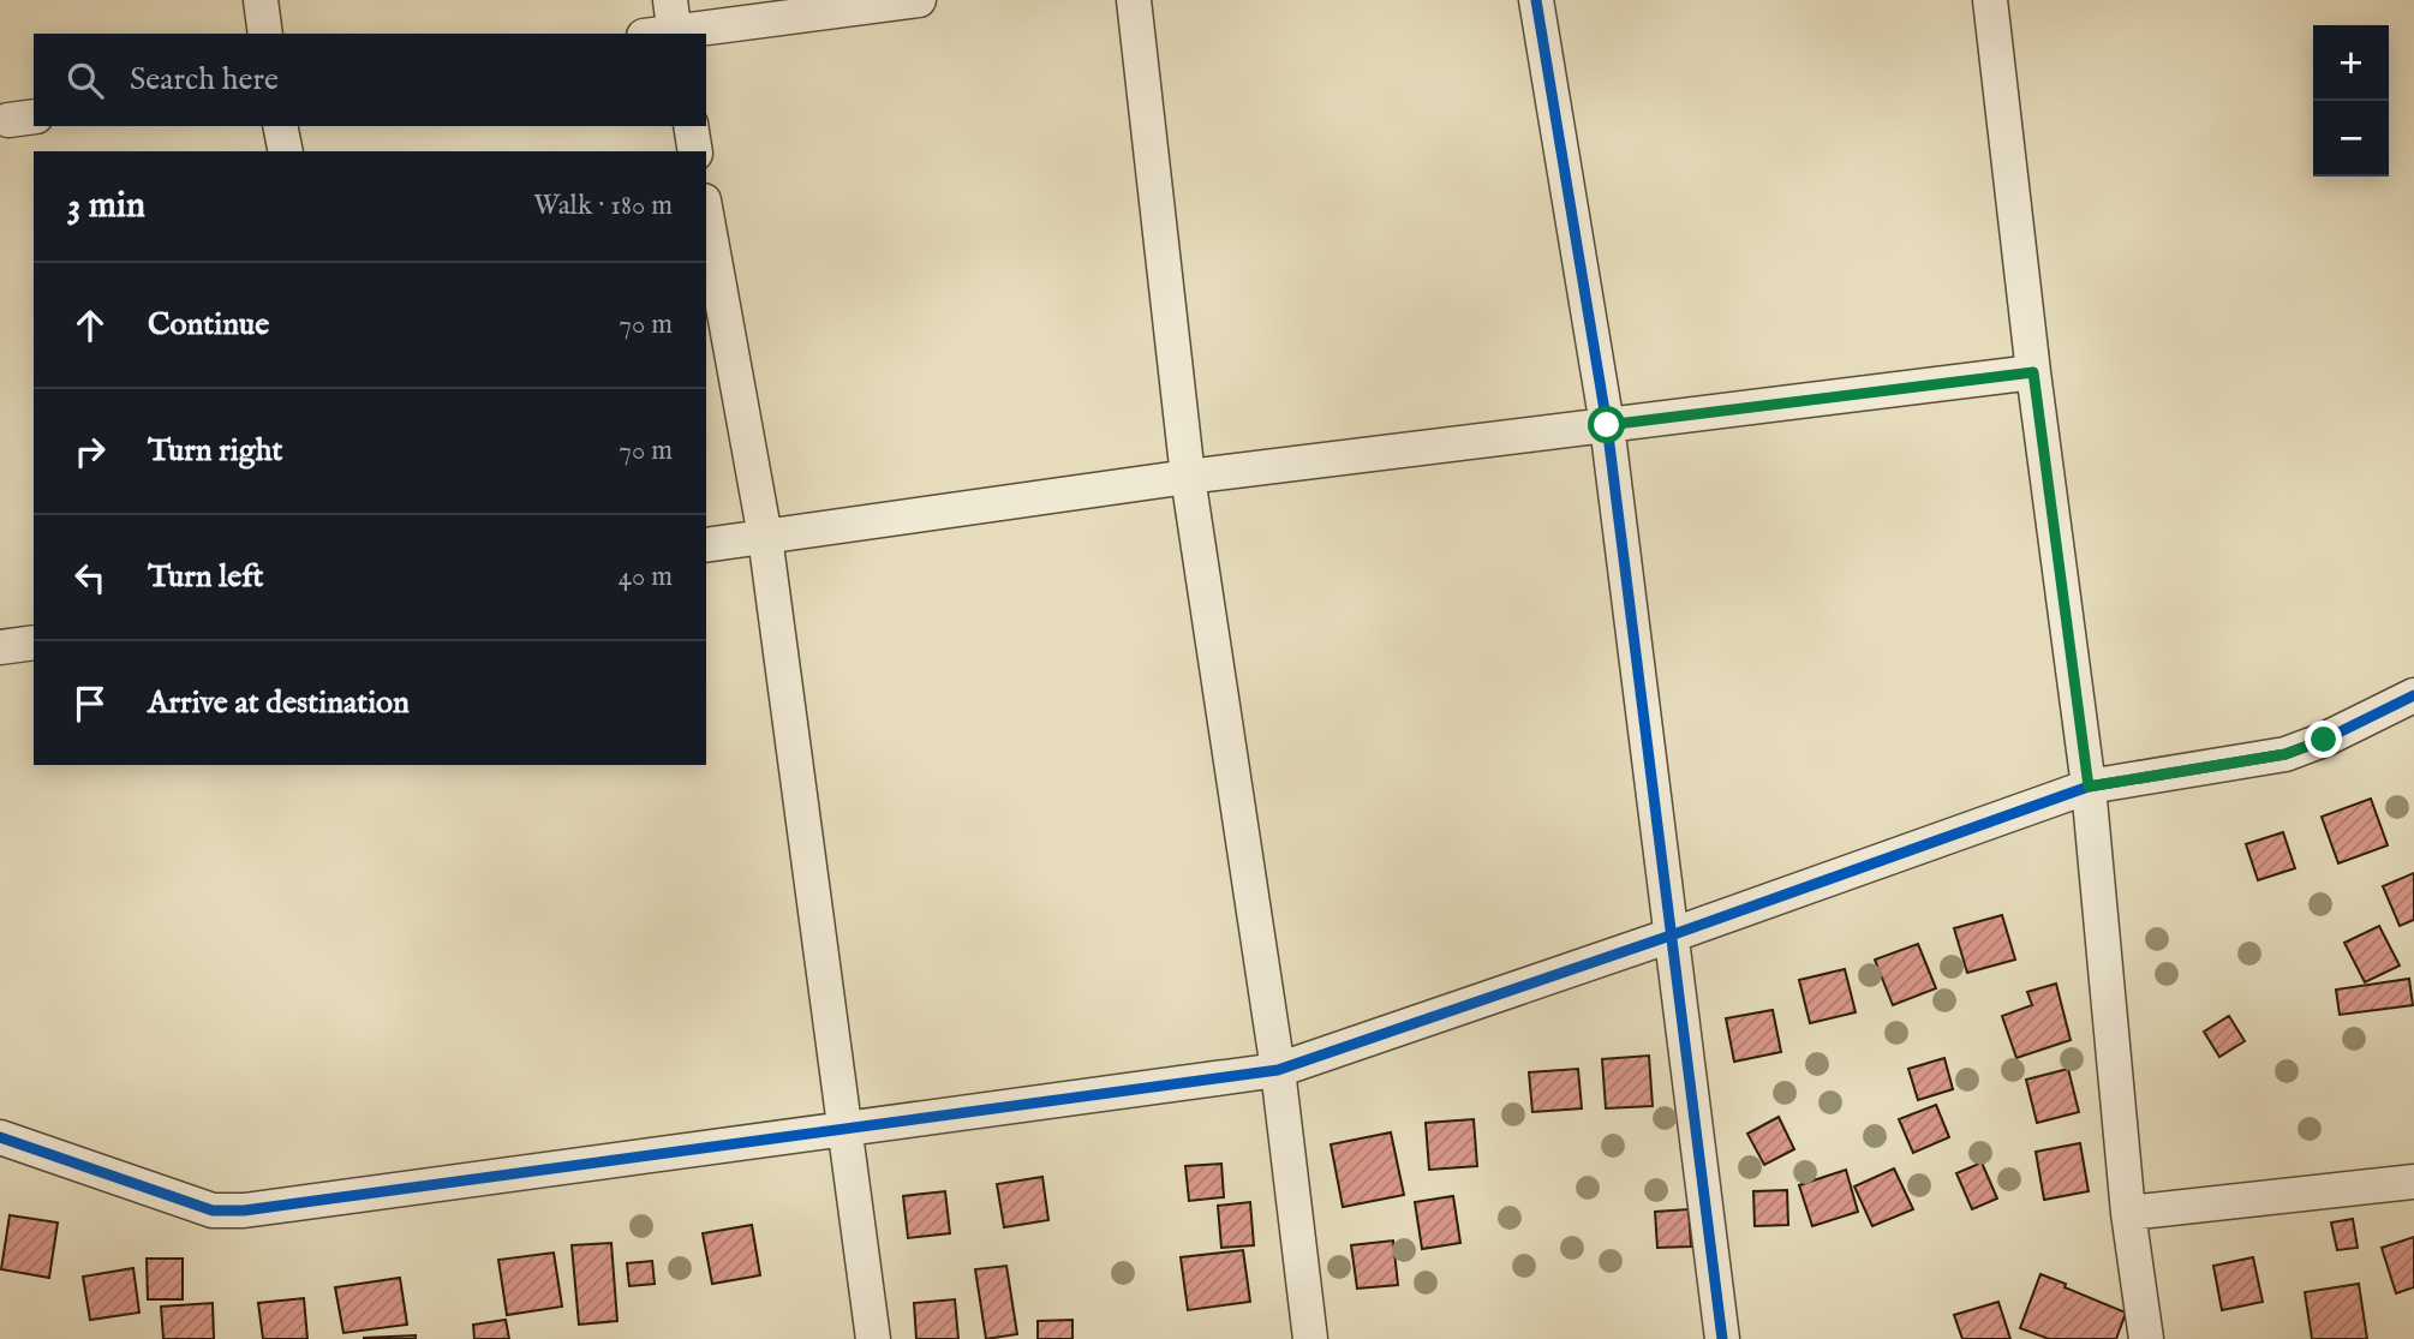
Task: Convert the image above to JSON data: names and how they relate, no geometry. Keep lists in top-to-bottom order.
{
  "page": {
    "map_buttons": ["+", "−"],
    "search": "Search here",
    "heading": ["3 min", "Walk · 180 m"],
    "list": [
      ["Continue", "70 m"],
      ["Turn right", "70 m"],
      ["Turn left", "40 m"],
      "Arrive at destination"
    ]
  }
}
